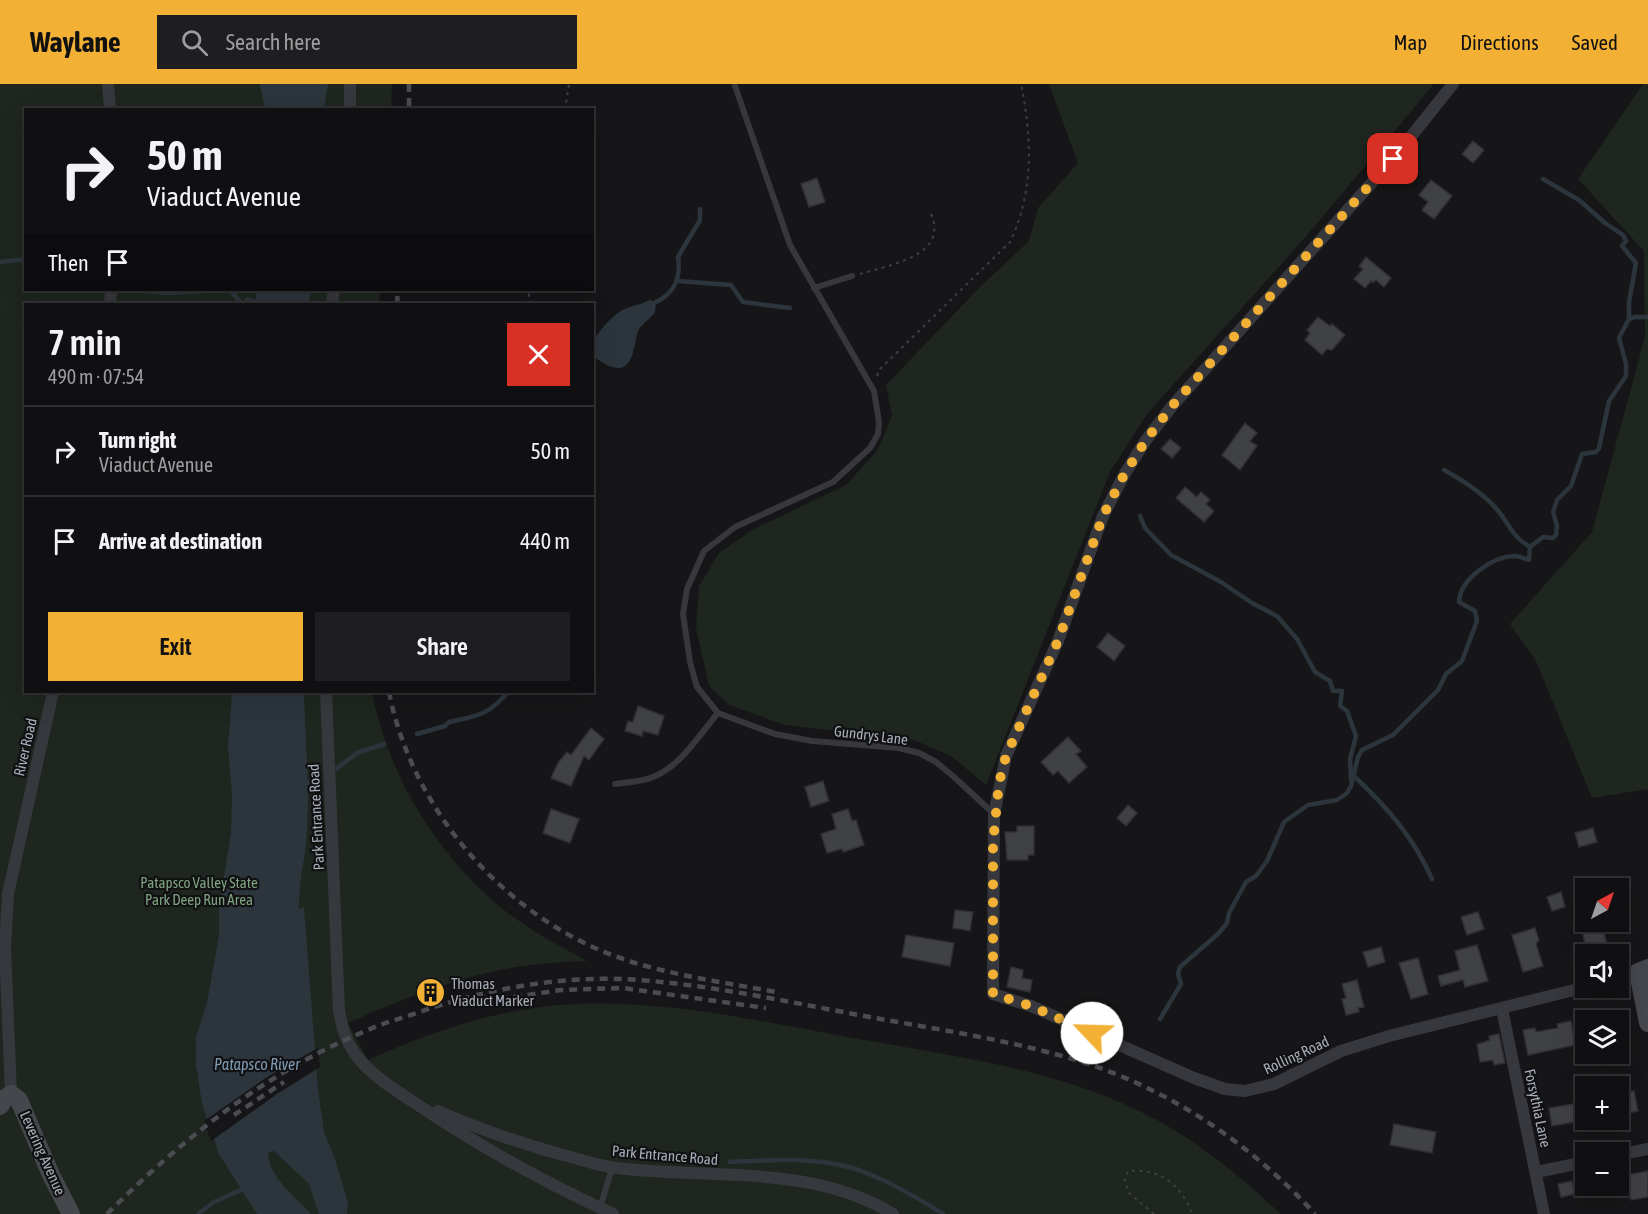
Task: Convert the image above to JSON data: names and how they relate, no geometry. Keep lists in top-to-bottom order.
{
  "streets": {
    "street": [
      "River Road",
      "Park Entrance Road",
      "Rolling Road",
      "Forsythia Lane",
      "Levering Avenue"
    ],
    "lane": ["Gundrys Lane"]
  },
  "crossings": [
    ["Gundrys Lane", "Rolling Road"],
    ["River Road", "Levering Avenue"],
    ["Rolling Road", "Forsythia Lane"]
  ],
  "water": ["Patapsco River"],
  "parks": ["Patapsco Valley State Park Deep Run Area"],
  "places": {
    "building": ["Thomas Viaduct Marker"]
  },
  "north": "top right",
  "page": {
    "header": "Waylane",
    "search": "Search here",
    "nav": ["Map", "Directions", "Saved"],
    "turn": ["50 m", "Viaduct Avenue"],
    "then": "Then",
    "heading": ["7 min", "490 m · 07:54"],
    "list": [
      {
        "name": "Turn right",
        "note": "Viaduct Avenue",
        "value": "50 m"
      },
      {
        "name": "Arrive at destination",
        "value": "440 m"
      }
    ],
    "buttons": ["Exit", "Share"],
    "map_buttons": ["+", "−"]
  }
}
